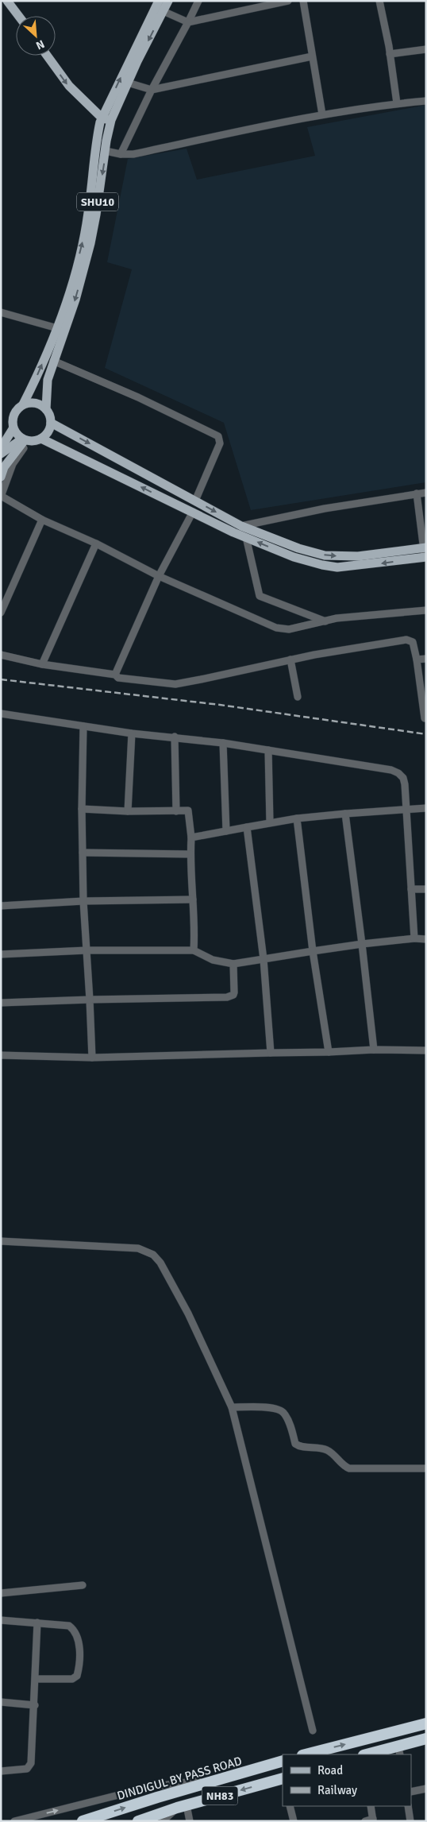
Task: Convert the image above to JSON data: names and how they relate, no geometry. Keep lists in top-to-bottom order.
{
  "streets": {
    "highway": ["DINDIGUL BY PASS ROAD", "NH83"],
    "main road": ["SHU10"]
  },
  "legend": ["Road", "Railway"],
  "north": "bottom right"
}
